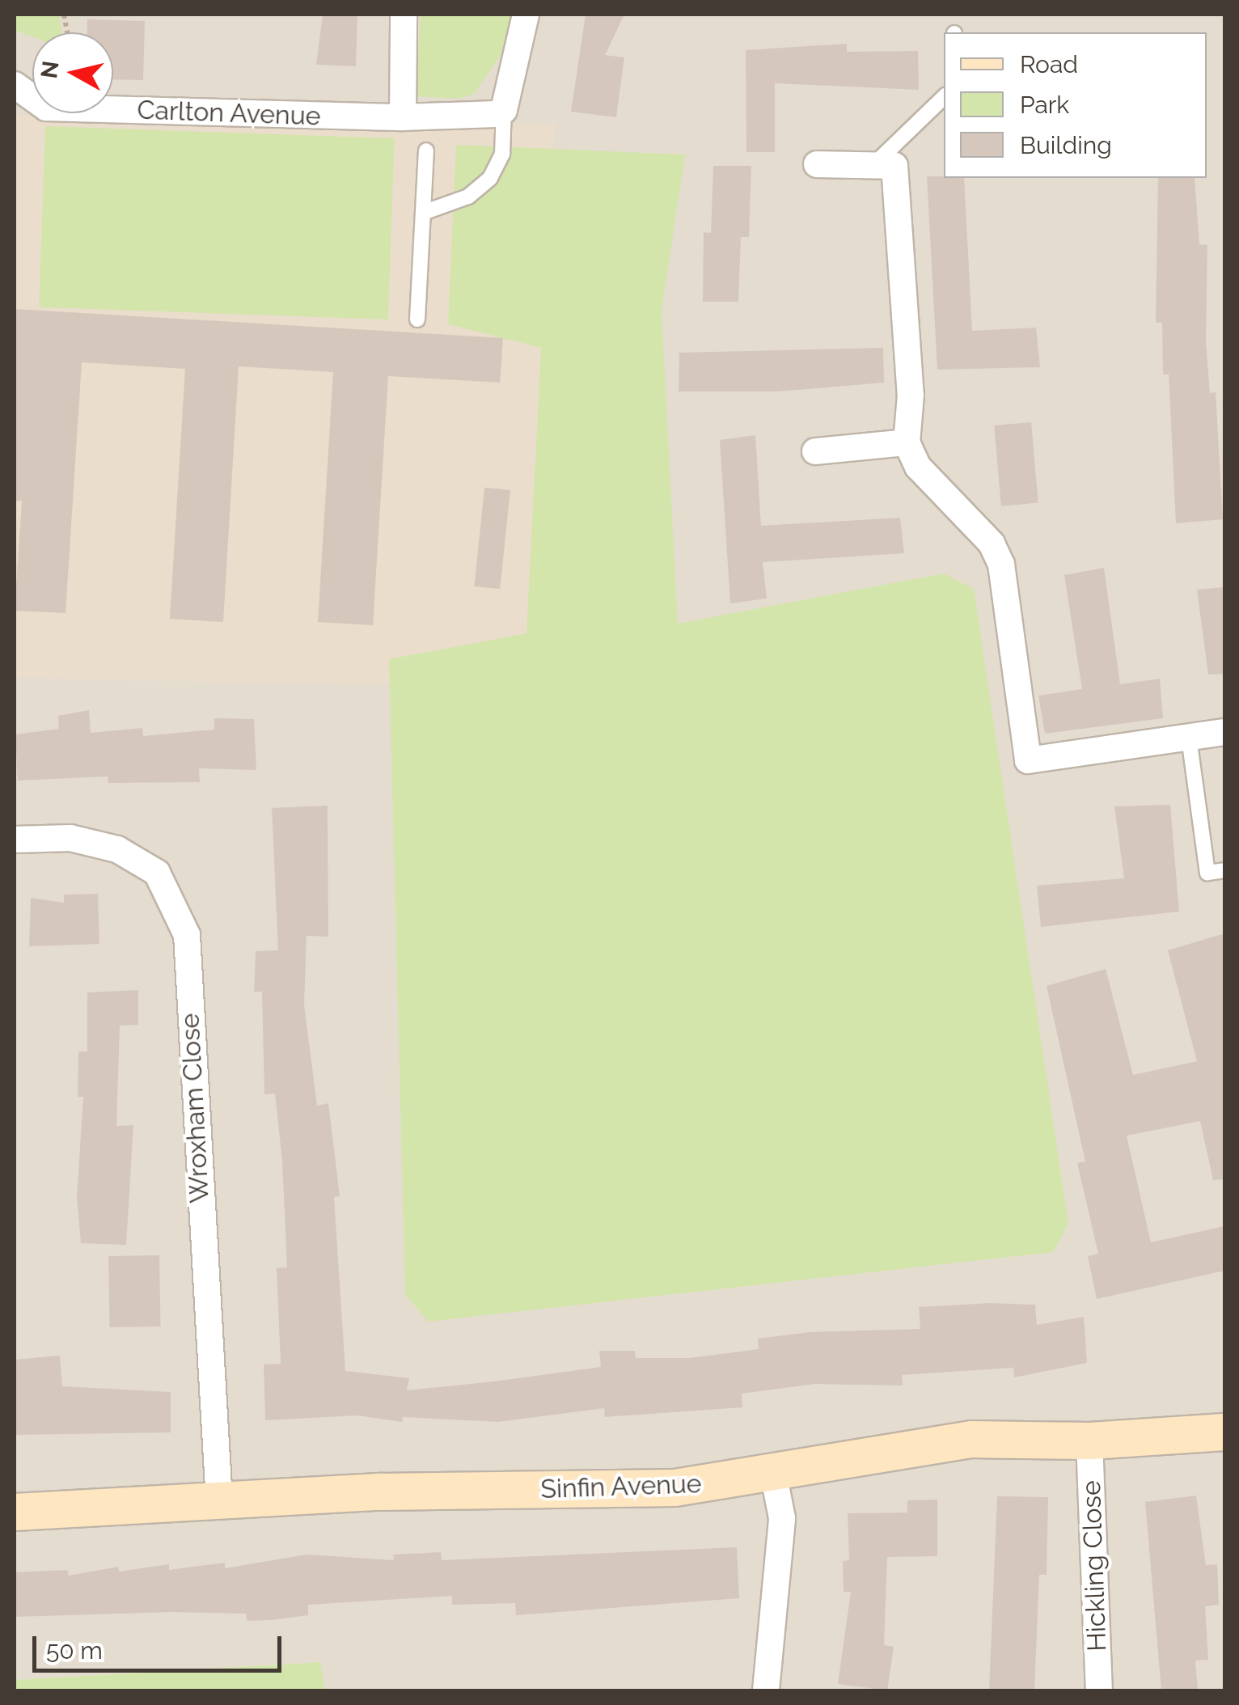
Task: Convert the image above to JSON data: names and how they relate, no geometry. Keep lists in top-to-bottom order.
{
  "streets": {
    "street": [
      "Carlton Avenue",
      "Wroxham Close",
      "Sinfin Avenue",
      "Hickling Close"
    ]
  },
  "crossings": [
    ["Wroxham Close", "Sinfin Avenue"],
    ["Sinfin Avenue", "Hickling Close"]
  ],
  "legend": ["Road", "Park", "Building"],
  "scale_bar": "50 m",
  "north": "left"
}
